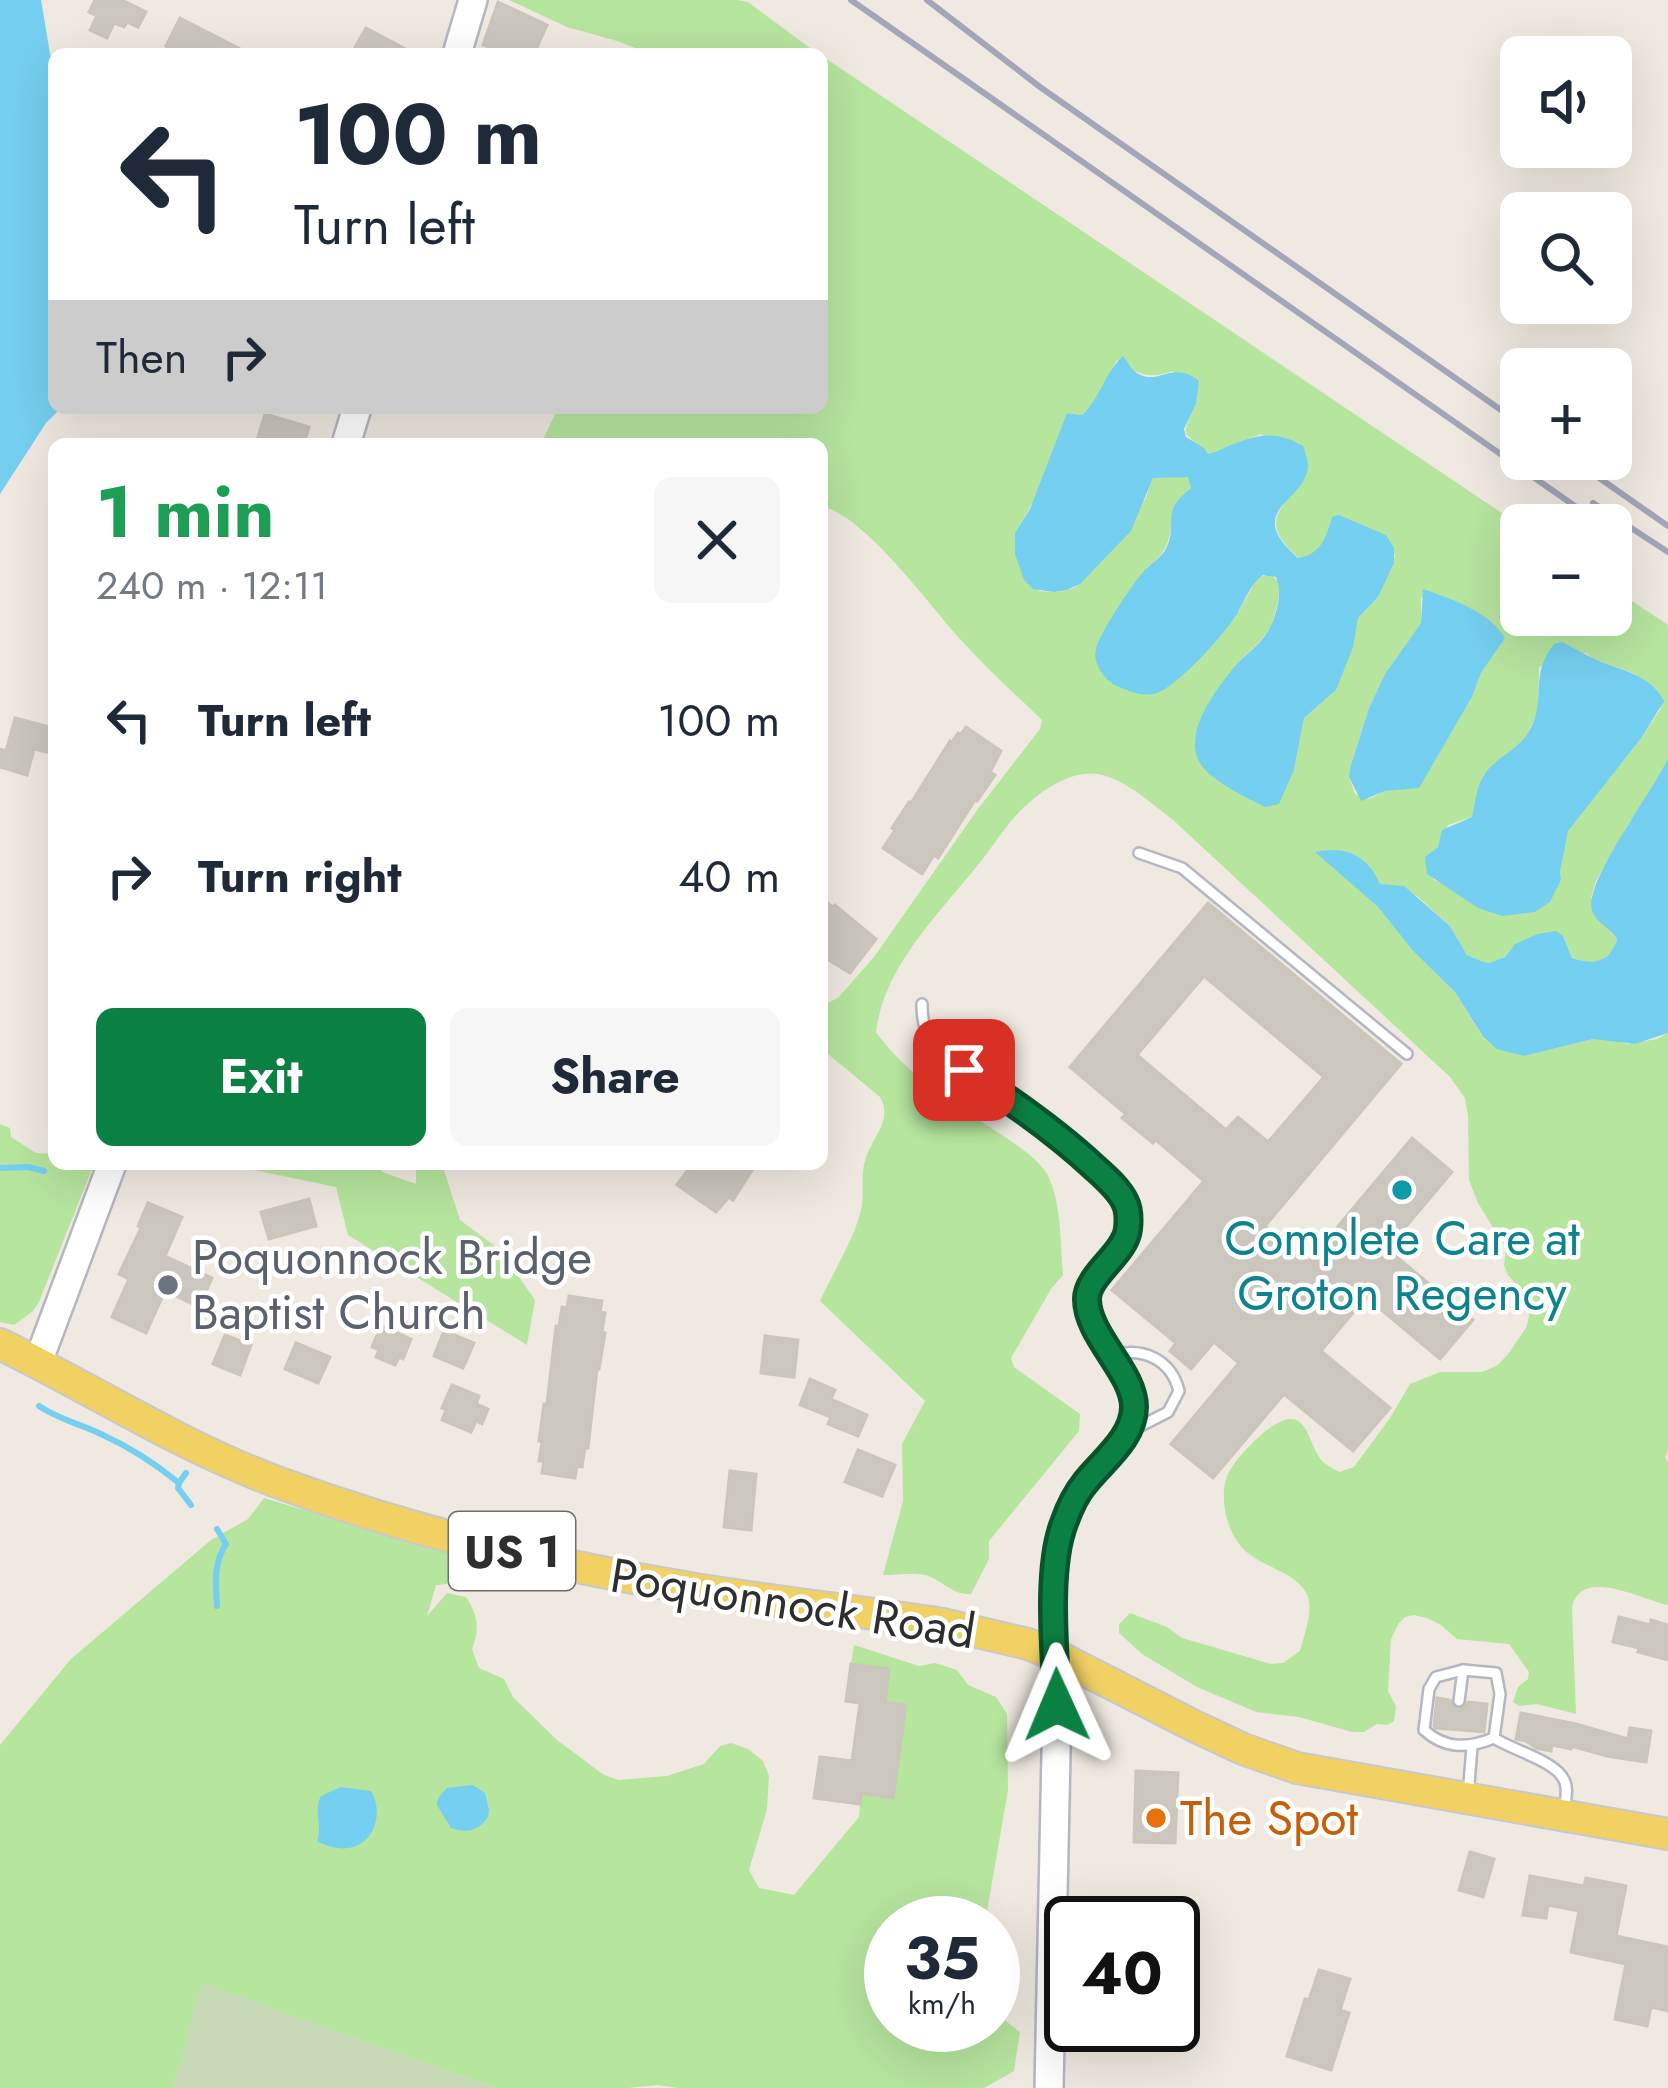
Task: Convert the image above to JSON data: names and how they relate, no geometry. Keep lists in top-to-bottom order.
{
  "streets": {
    "main road": ["US 1", "Poquonnock Road"]
  },
  "places": ["Complete Care at Groton Regency", "Poquonnock Bridge Baptist Church", "The Spot"],
  "page": {
    "map_buttons": ["+", "−"],
    "turn": ["100 m", "Turn left"],
    "then": "Then",
    "heading": ["1 min", "240 m · 12:11"],
    "list": [
      {
        "name": "Turn left",
        "value": "100 m"
      },
      {
        "name": "Turn right",
        "value": "40 m"
      }
    ],
    "buttons": ["Exit", "Share"],
    "speed": "35 km/h",
    "limit": "40"
  }
}
